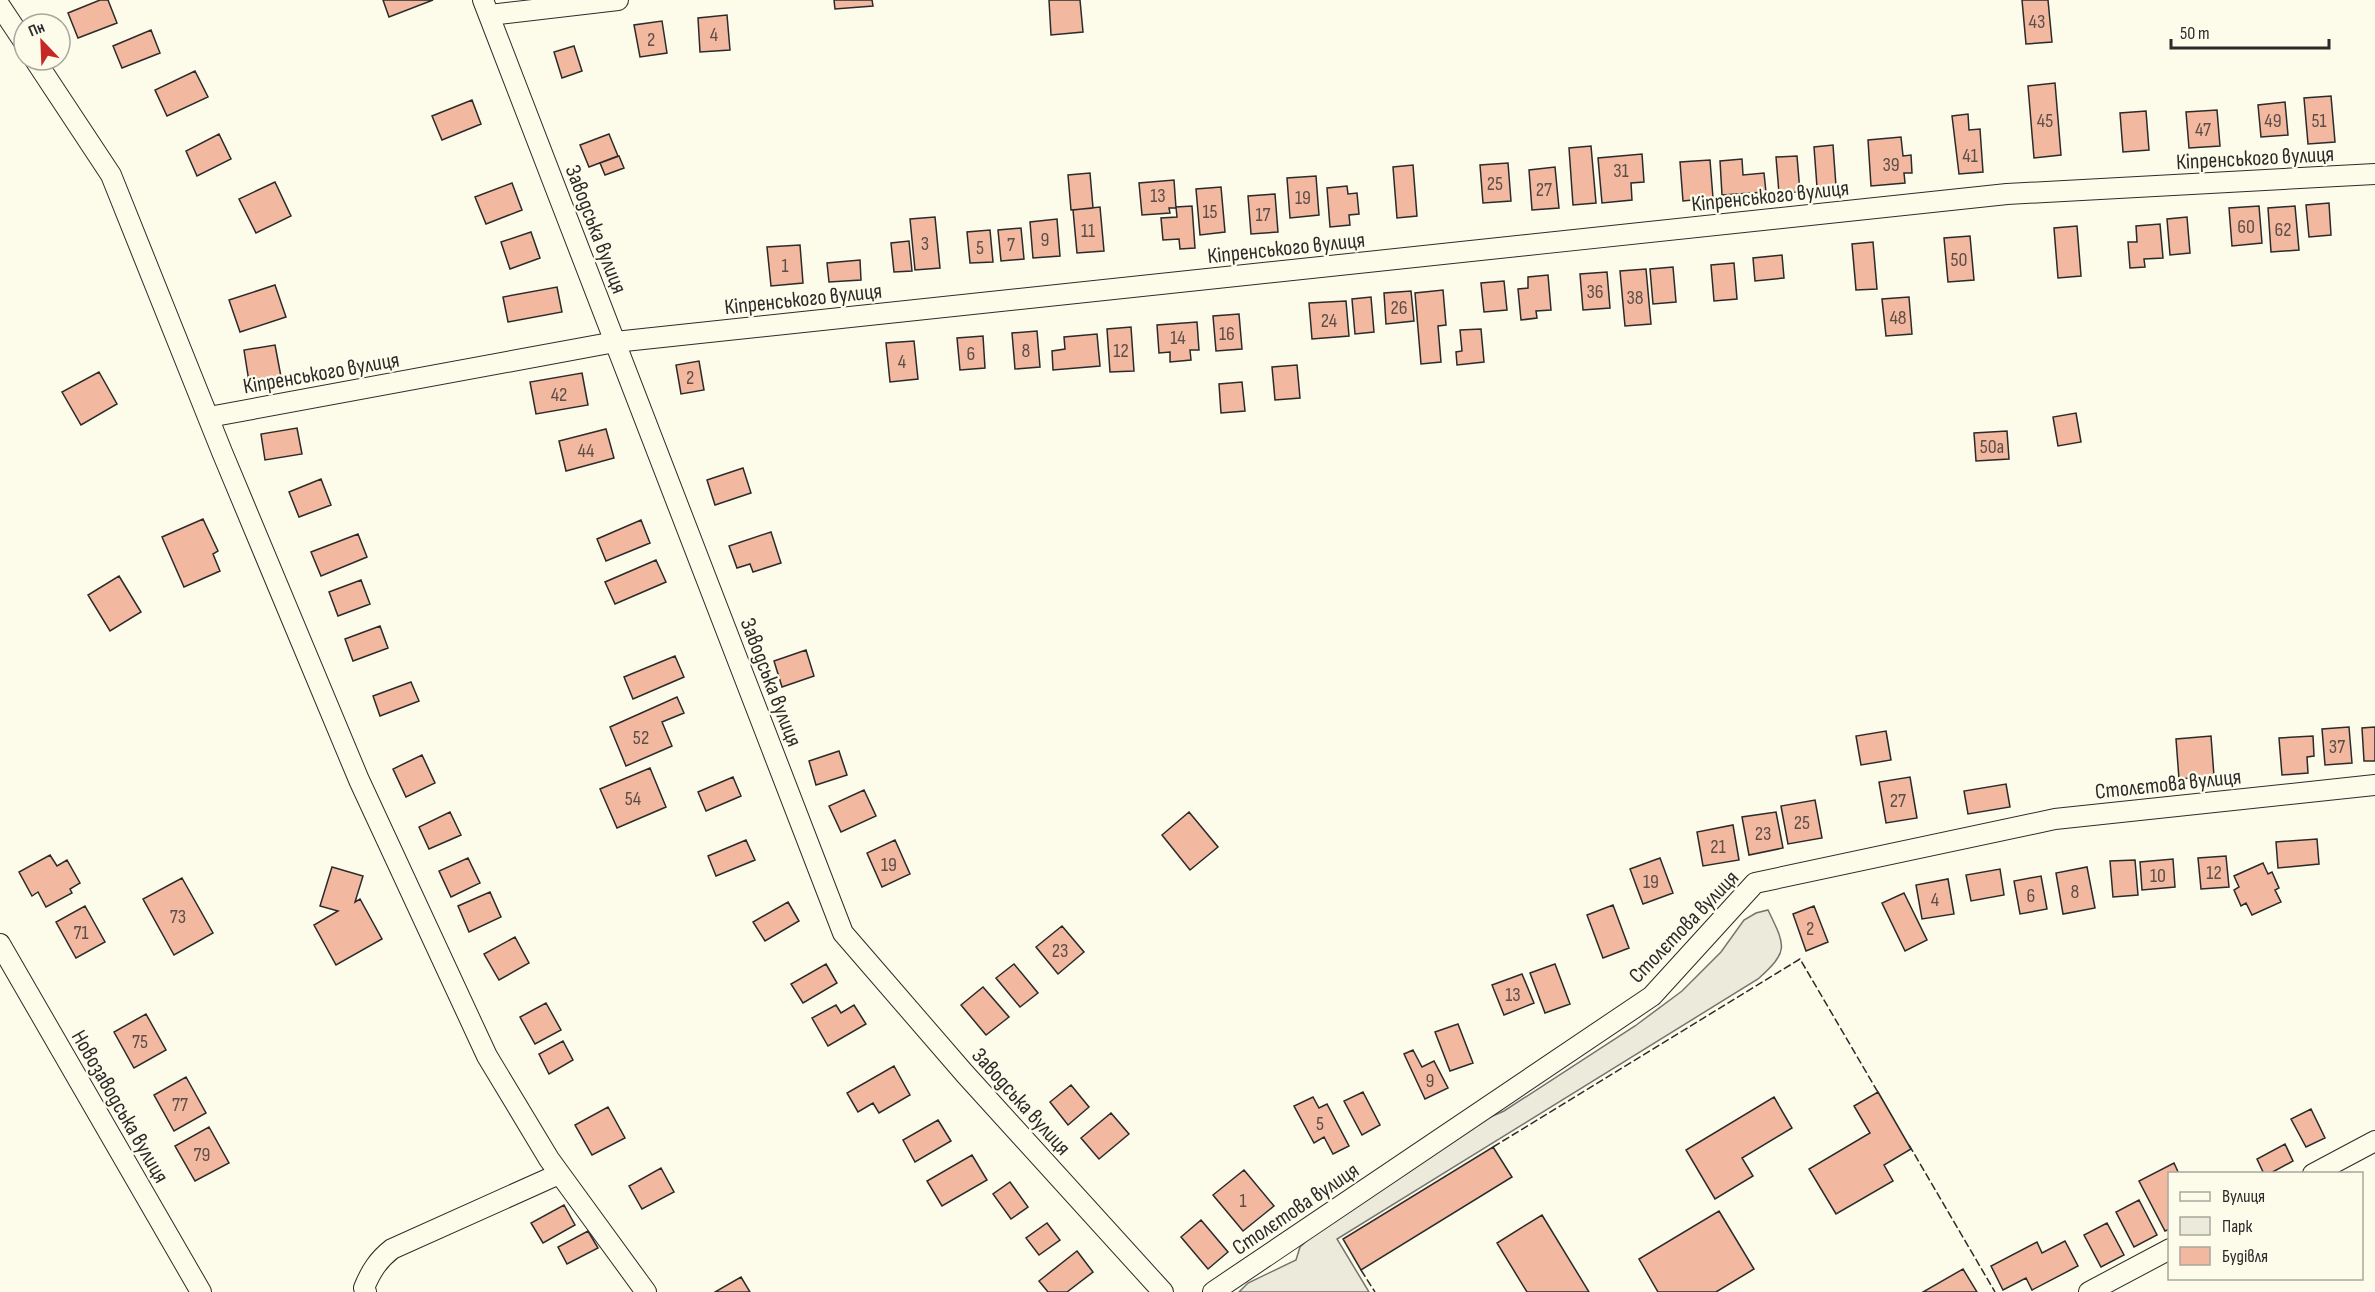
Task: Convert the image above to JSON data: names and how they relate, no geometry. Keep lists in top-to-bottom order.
{
  "streets": {
    "street": [
      "Кіпренського вулиця",
      "Заводська вулиця",
      "Столєтова вулиця",
      "Новозаводська вулиця"
    ]
  },
  "crossings": [
    ["Кіпренського вулиця", "Заводська вулиця"]
  ],
  "house_numbers": [
    "43",
    "4",
    "2",
    "45",
    "49",
    "51",
    "47",
    "41",
    "39",
    "31",
    "25",
    "27",
    "13",
    "19",
    "15",
    "17",
    "60",
    "62",
    "11",
    "9",
    "3",
    "7",
    "5",
    "50",
    "1",
    "36",
    "38",
    "26",
    "48",
    "24",
    "16",
    "14",
    "8",
    "12",
    "6",
    "4",
    "2",
    "42",
    "50а",
    "44",
    "52",
    "37",
    "54",
    "27",
    "25",
    "23",
    "21",
    "19",
    "12",
    "10",
    "19",
    "8",
    "6",
    "4",
    "73",
    "2",
    "71",
    "23",
    "13",
    "75",
    "9",
    "77",
    "5",
    "79",
    "1"
  ],
  "legend": ["Вулиця", "Парк", "Будівля"],
  "scale_bar": "50 m",
  "north": "top left"
}
